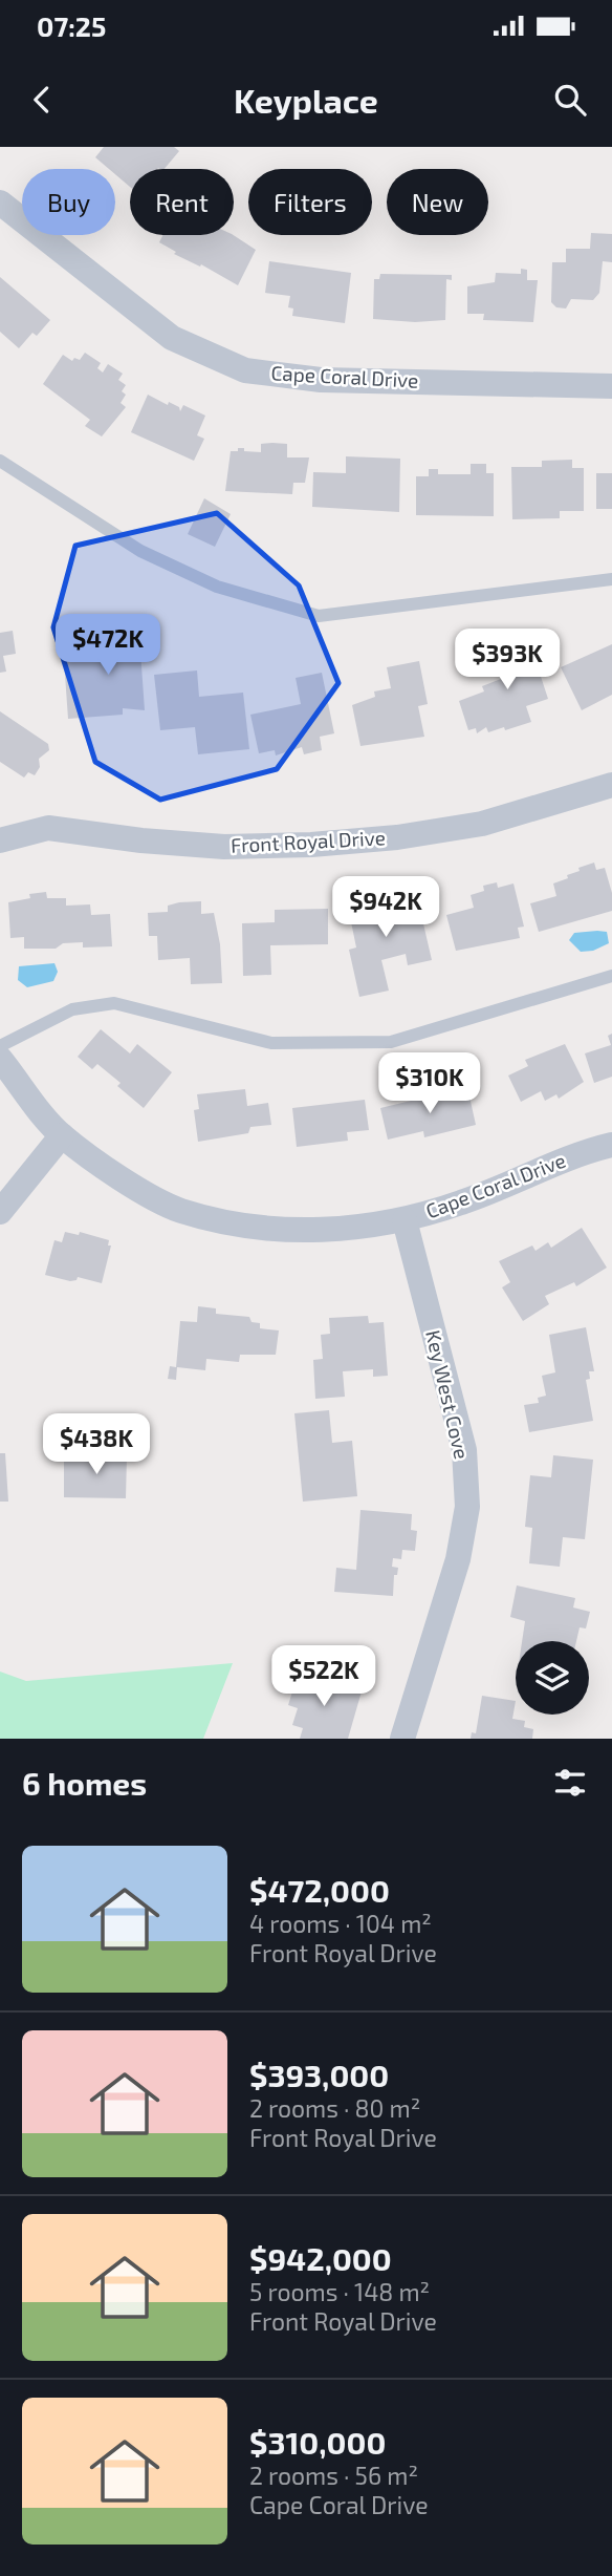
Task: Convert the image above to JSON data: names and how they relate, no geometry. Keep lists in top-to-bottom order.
{
  "streets": {
    "street": ["Cape Coral Drive", "Front Royal Drive", "Key West Cove"]
  },
  "crossings": [
    ["Cape Coral Drive", "Key West Cove"]
  ],
  "page": {
    "status": "07:25",
    "header": "Keyplace",
    "chip": [
      "Buy",
      "Rent",
      "Filters",
      "New"
    ],
    "price": [
      "$472K",
      "$393K",
      "$942K",
      "$310K",
      "$438K",
      "$522K"
    ],
    "heading": "6 homes",
    "list": [
      {
        "name": "$472,000",
        "note": "4 rooms · 104 m² · Front Royal Drive"
      },
      {
        "name": "$393,000",
        "note": "2 rooms · 80 m² · Front Royal Drive"
      },
      {
        "name": "$942,000",
        "note": "5 rooms · 148 m² · Front Royal Drive"
      },
      {
        "name": "$310,000",
        "note": "2 rooms · 56 m² · Cape Coral Drive"
      }
    ]
  }
}
